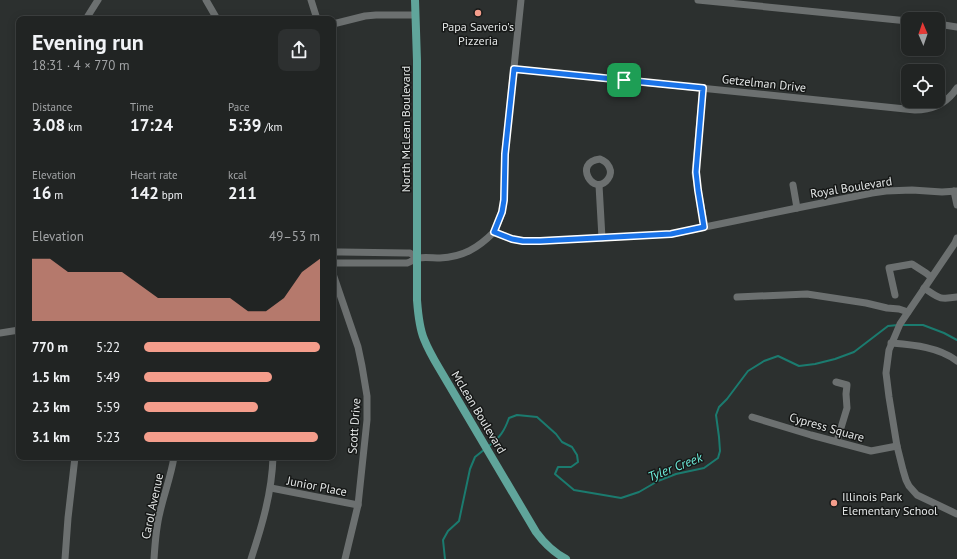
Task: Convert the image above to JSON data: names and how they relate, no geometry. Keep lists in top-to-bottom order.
{
  "streets": {
    "main road": ["North McLean Boulevard", "McLean Boulevard"],
    "street": [
      "Getzelman Drive",
      "Royal Boulevard",
      "Scott Drive",
      "Cypress Square",
      "Junior Place",
      "Carol Avenue"
    ]
  },
  "crossings": [
    ["North McLean Boulevard", "McLean Boulevard"],
    ["Scott Drive", "Junior Place"]
  ],
  "water": ["Tyler Creek"],
  "places": ["Papa Saverio's Pizzeria", "Illinois Park Elementary School"],
  "north": "top",
  "page": {
    "heading": ["Evening run", "18:31 · 4 × 770 m"],
    "stats": [
      ["Distance", "3.08 km"],
      ["Time", "17:24"],
      ["Pace", "5:39 /km"],
      ["Elevation", "16 m"],
      ["Heart rate", "142 bpm"],
      ["kcal", "211"]
    ],
    "chart": ["Elevation", "49–53 m"],
    "list": [
      {
        "name": "770 m",
        "note": "5:22"
      },
      {
        "name": "1.5 km",
        "note": "5:49"
      },
      {
        "name": "2.3 km",
        "note": "5:59"
      },
      {
        "name": "3.1 km",
        "note": "5:23"
      }
    ]
  }
}
